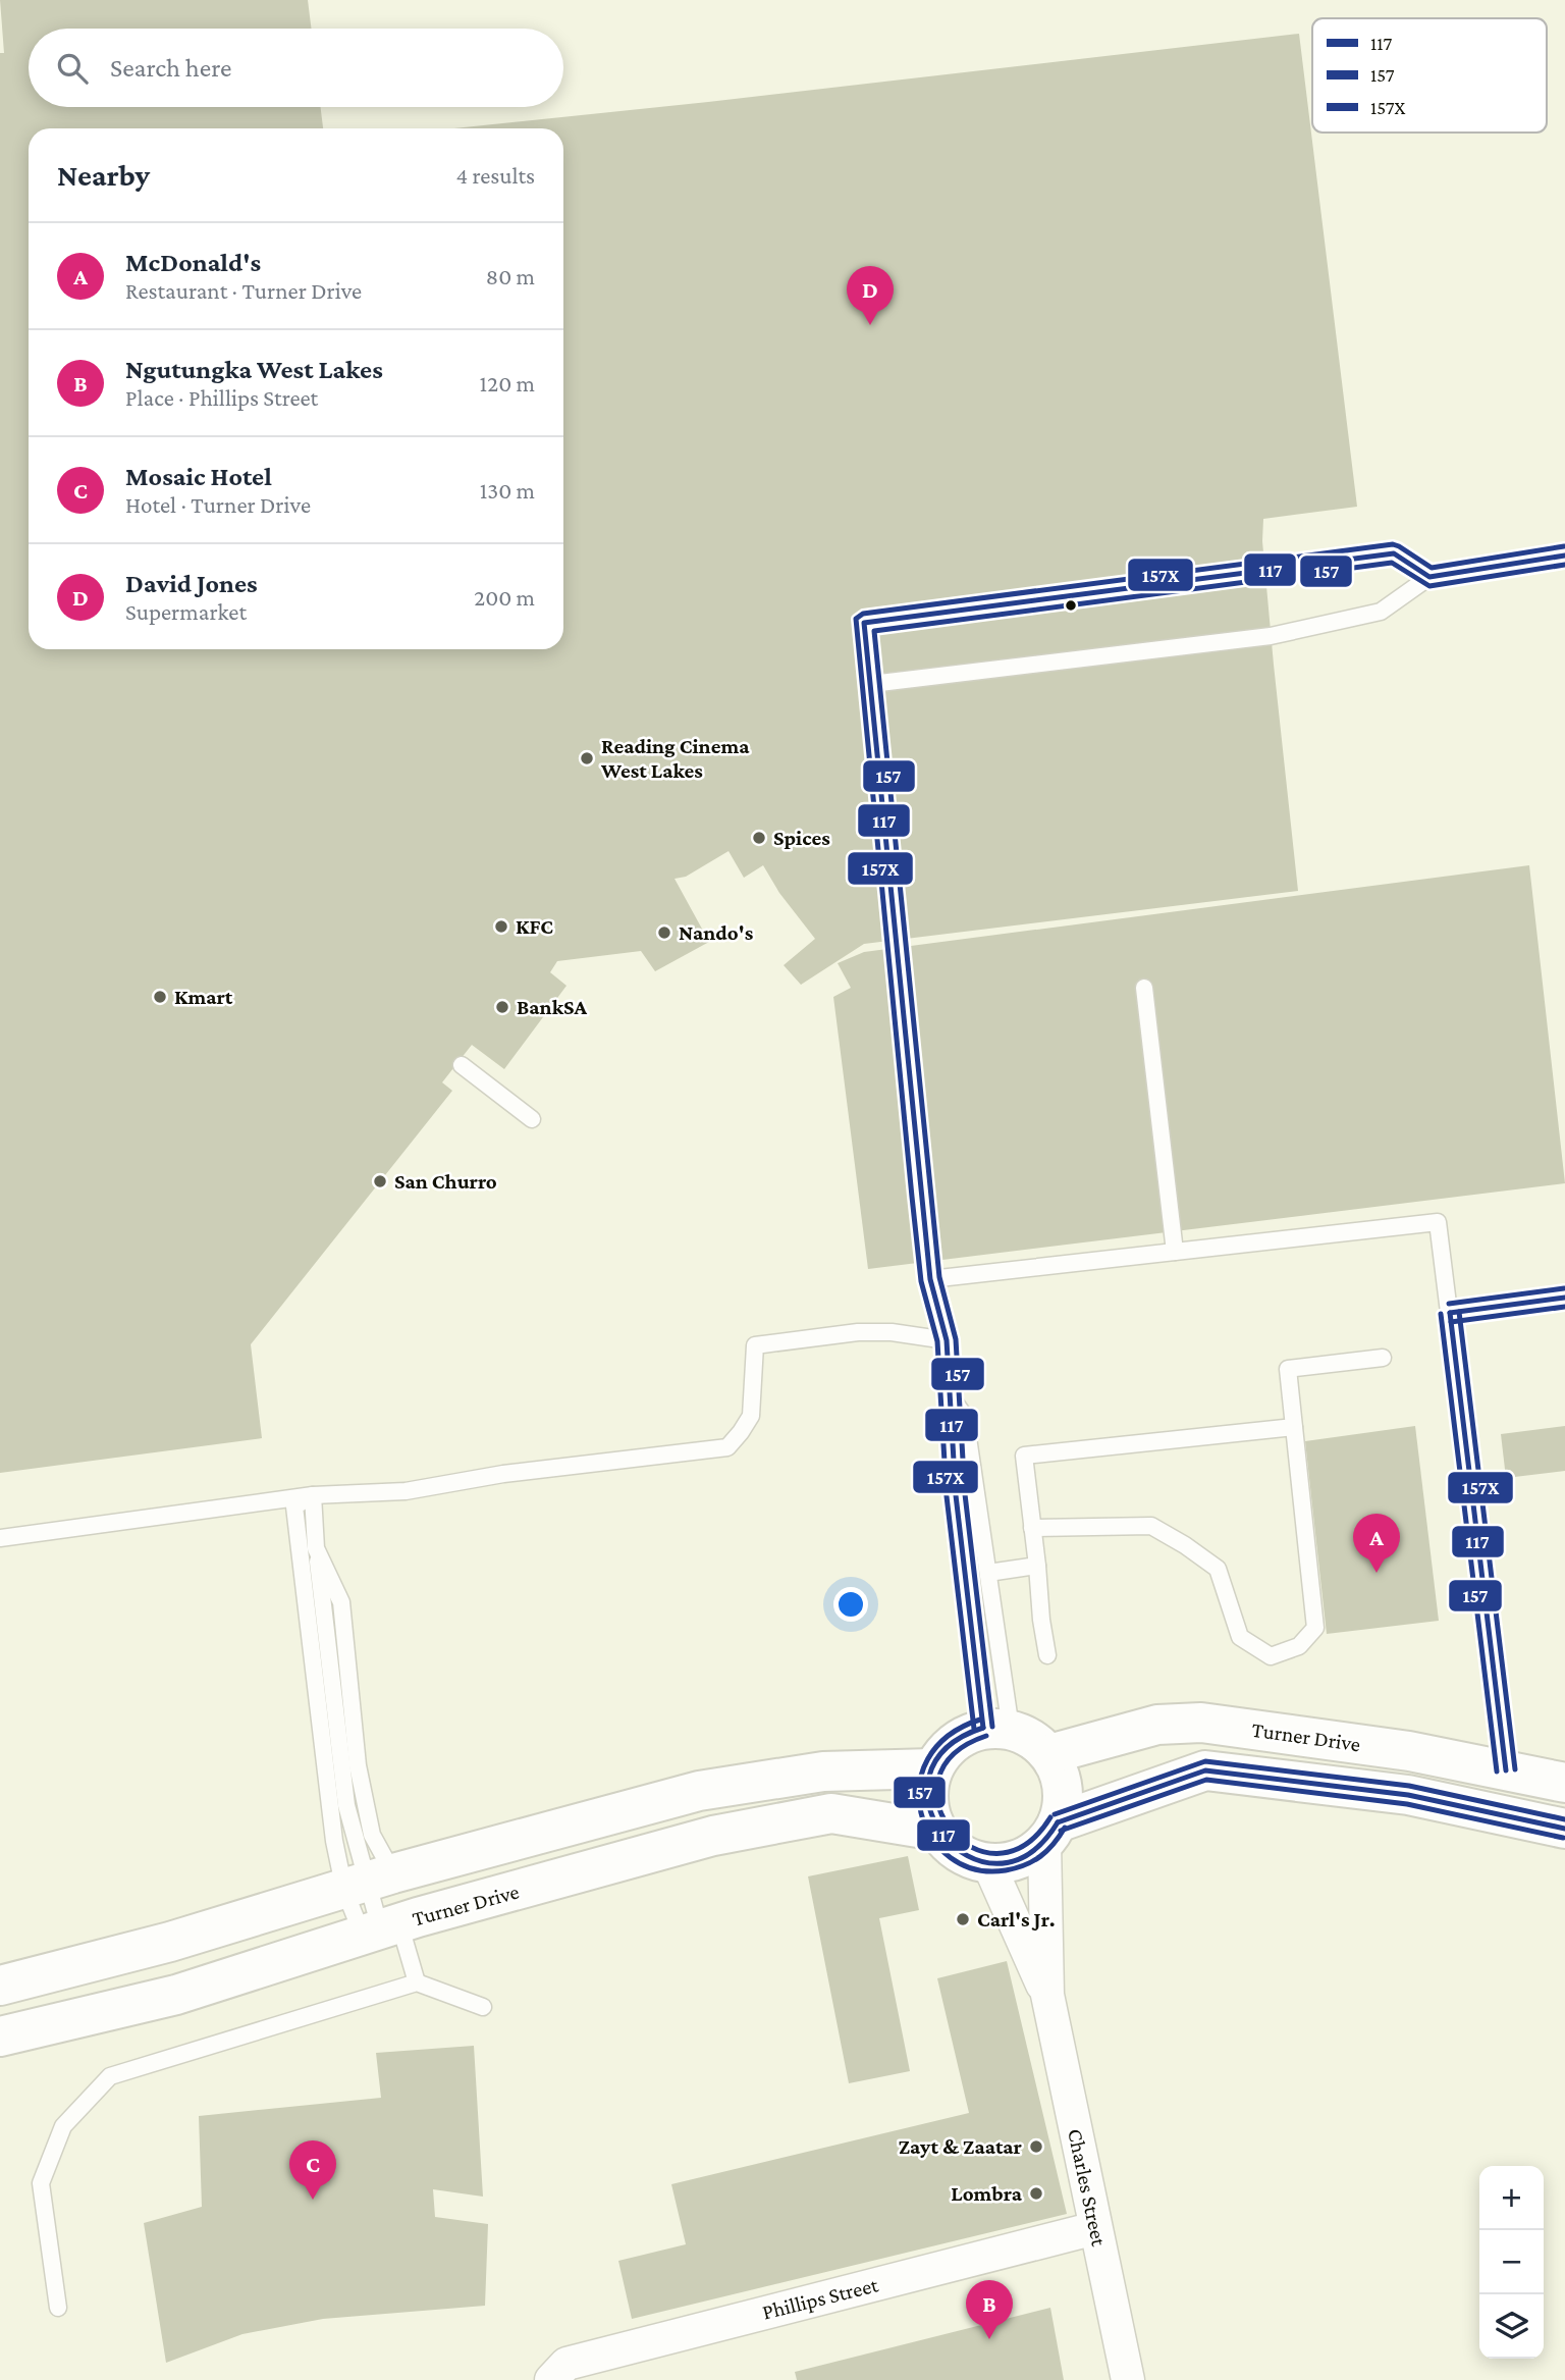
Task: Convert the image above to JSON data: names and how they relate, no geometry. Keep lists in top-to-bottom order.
{
  "streets": {
    "street": ["Turner Drive", "Charles Street", "Phillips Street"]
  },
  "crossings": [
    ["Turner Drive", "Charles Street"],
    ["Charles Street", "Phillips Street"]
  ],
  "places": [
    "Reading Cinema West Lakes",
    "Spices",
    "KFC",
    "Nando's",
    "Kmart",
    "BankSA",
    "San Churro",
    "Carl's Jr.",
    "Zayt & Zaatar",
    "Lombra"
  ],
  "lines": ["transit line 157X", "transit line 117", "transit line 157"],
  "legend": ["117", "157", "157X"],
  "page": {
    "search": "Search here",
    "heading": ["Nearby", "4 results"],
    "list": [
      {
        "mark": "A",
        "name": "McDonald's",
        "note": "Restaurant · Turner Drive",
        "value": "80 m"
      },
      {
        "mark": "B",
        "name": "Ngutungka West Lakes",
        "note": "Place · Phillips Street",
        "value": "120 m"
      },
      {
        "mark": "C",
        "name": "Mosaic Hotel",
        "note": "Hotel · Turner Drive",
        "value": "130 m"
      },
      {
        "mark": "D",
        "name": "David Jones",
        "note": "Supermarket",
        "value": "200 m"
      }
    ],
    "pins": [
      "D",
      "A",
      "C",
      "B"
    ],
    "map_buttons": ["+", "−"]
  }
}
